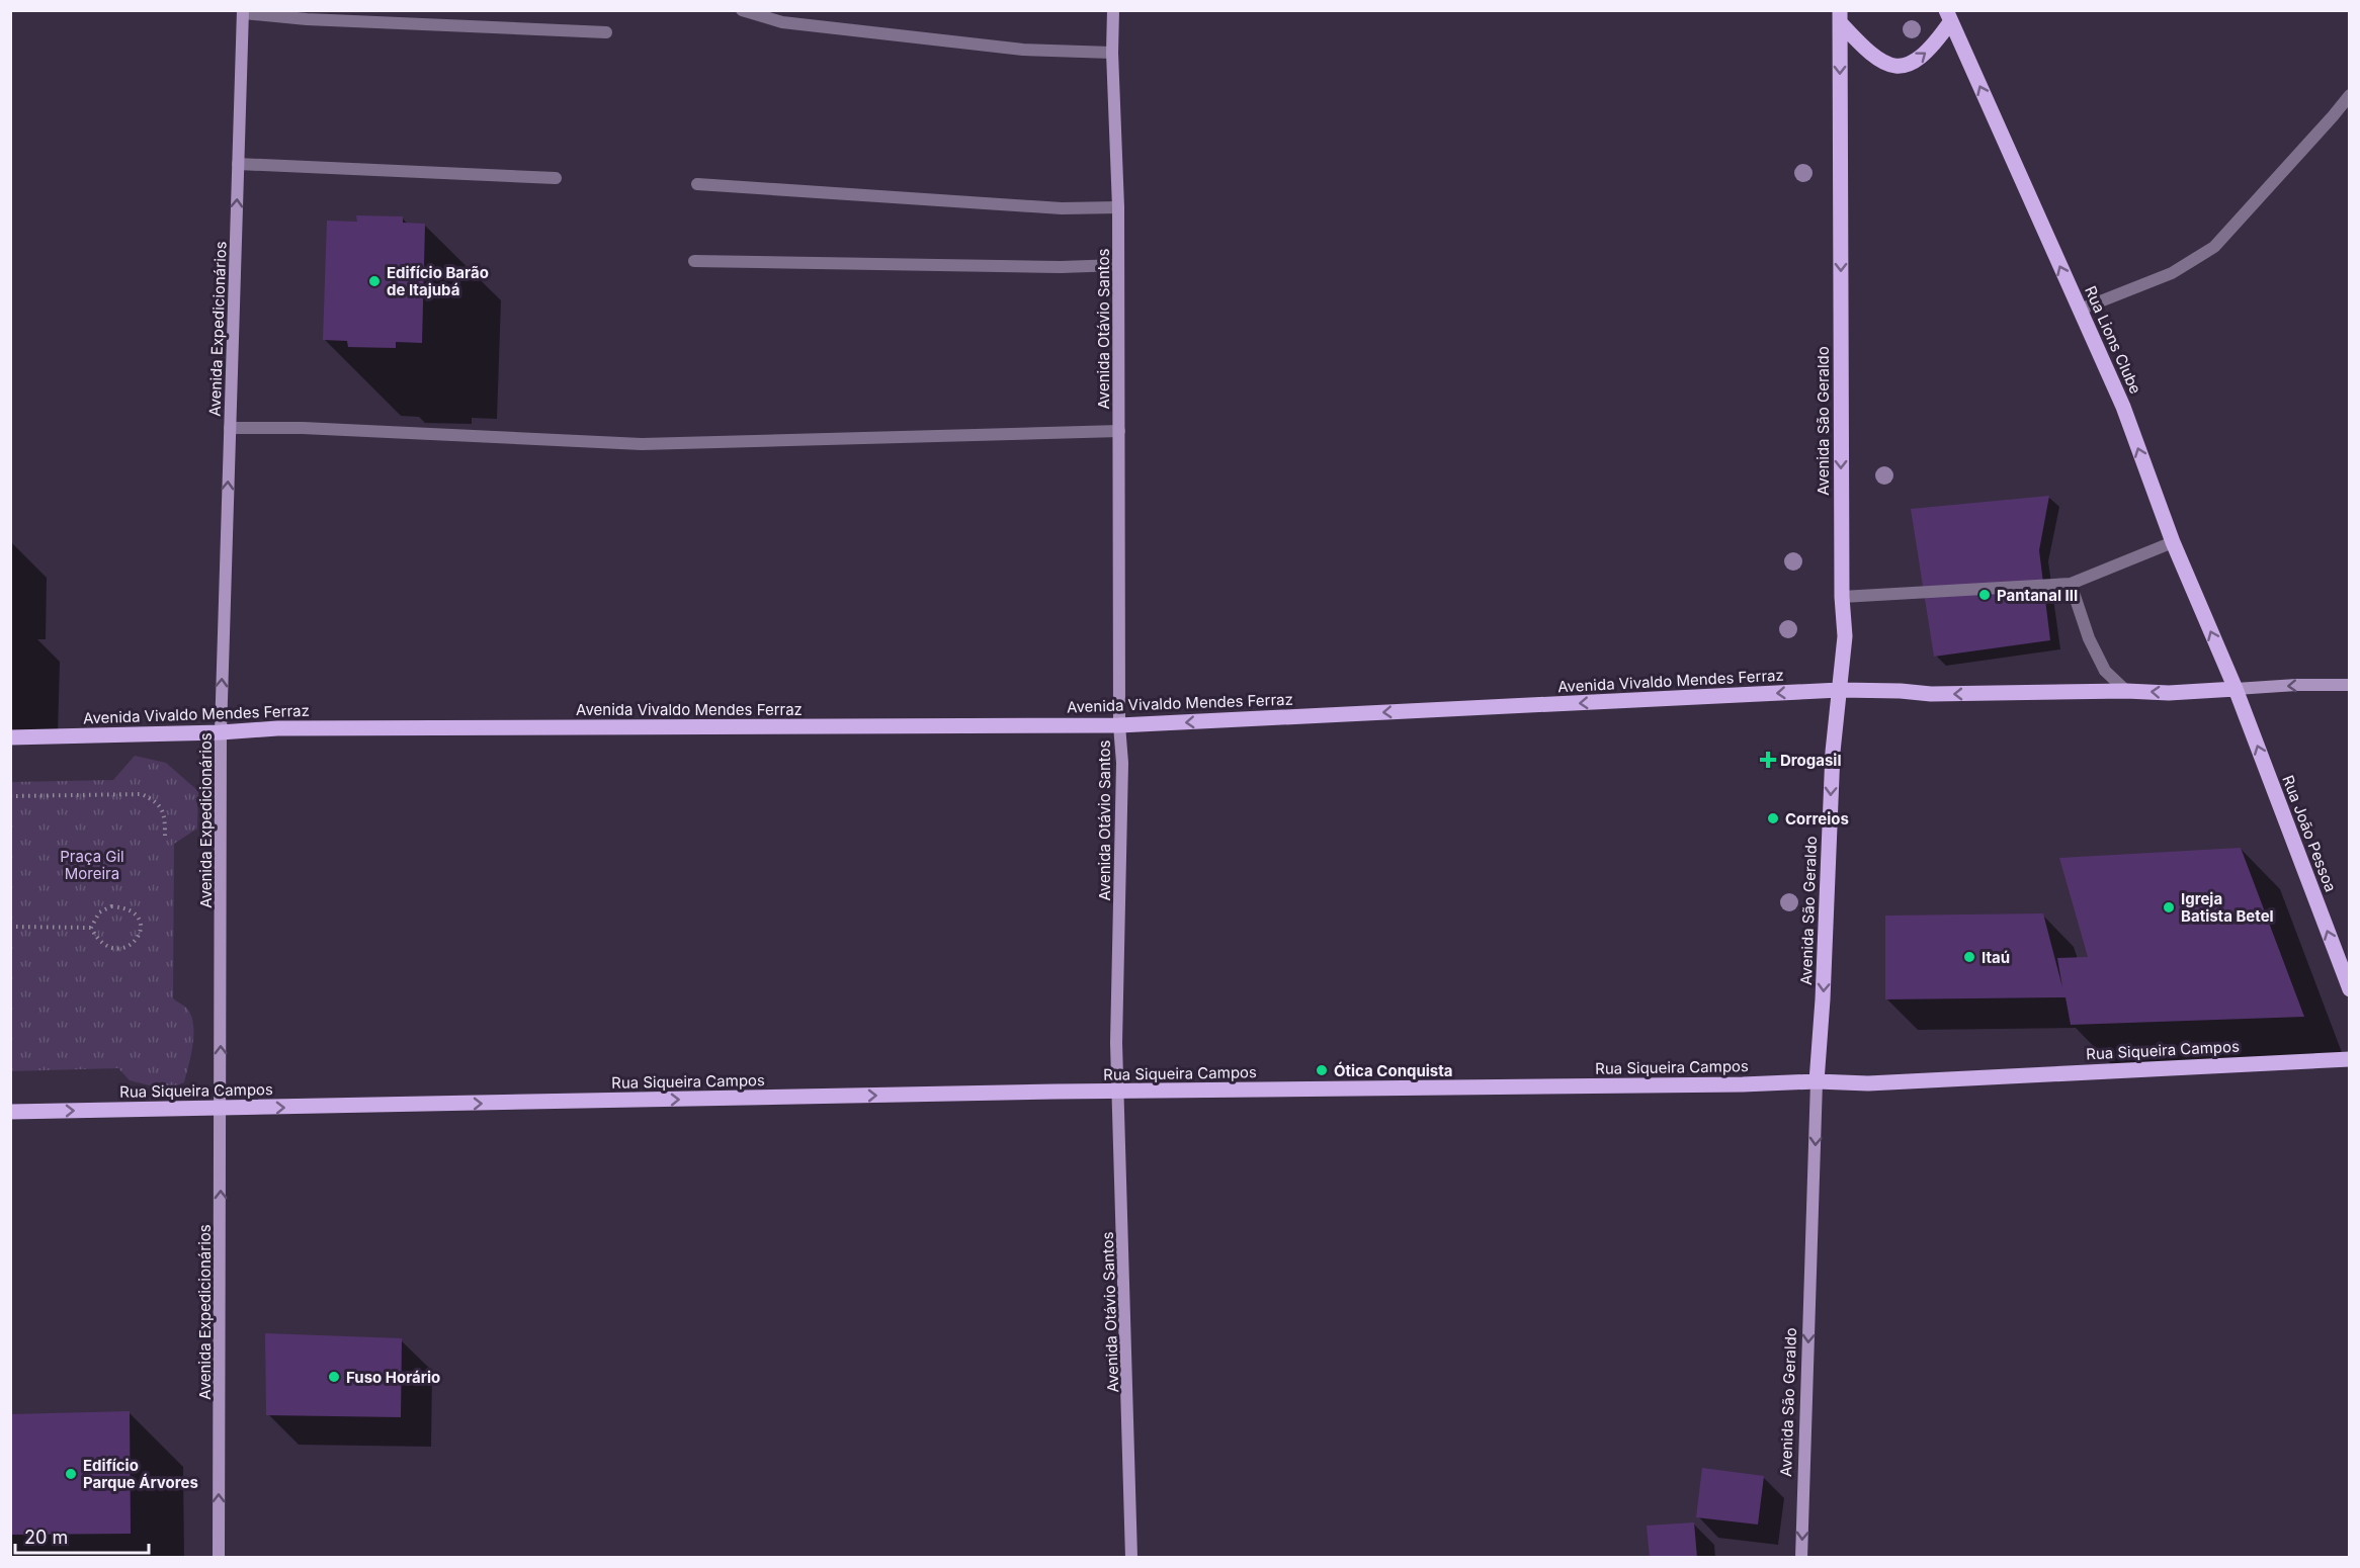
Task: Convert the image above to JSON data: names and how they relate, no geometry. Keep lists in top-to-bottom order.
{
  "streets": {
    "main road": [
      "Rua Lions Clube",
      "Avenida São Geraldo",
      "Avenida Vivaldo Mendes Ferraz",
      "Rua João Pessoa",
      "Rua Siqueira Campos"
    ],
    "street": ["Avenida Expedicionários", "Avenida Otávio Santos"]
  },
  "crossings": [
    ["Avenida Expedicionários", "Avenida Vivaldo Mendes Ferraz"],
    ["Avenida Expedicionários", "Rua Siqueira Campos"],
    ["Avenida Otávio Santos", "Avenida Vivaldo Mendes Ferraz"],
    ["Avenida Otávio Santos", "Rua Siqueira Campos"],
    ["Rua Lions Clube", "Avenida Vivaldo Mendes Ferraz"],
    ["Rua Lions Clube", "Rua João Pessoa"],
    ["Avenida São Geraldo", "Avenida Vivaldo Mendes Ferraz"],
    ["Avenida São Geraldo", "Rua Siqueira Campos"],
    ["Avenida Vivaldo Mendes Ferraz", "Rua João Pessoa"]
  ],
  "one_way": [
    "Avenida Expedicionários",
    "Rua Lions Clube",
    "Avenida São Geraldo",
    "Avenida Vivaldo Mendes Ferraz",
    "Rua João Pessoa",
    "Rua Siqueira Campos"
  ],
  "parks": ["Praça Gil Moreira"],
  "places": {
    "other": [
      "Edifício Barão de Itajubá",
      "Pantanal III",
      "Correios",
      "Igreja Batista Betel",
      "Itaú",
      "Ótica Conquista",
      "Fuso Horário",
      "Edifício Parque Árvores"
    ],
    "health": ["Drogasil"]
  },
  "scale_bar": "20 m"
}
